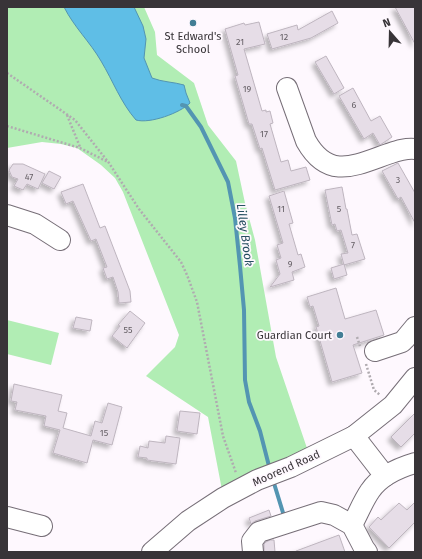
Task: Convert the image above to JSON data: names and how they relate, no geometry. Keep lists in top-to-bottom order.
{
  "streets": {
    "street": ["Moorend Road"]
  },
  "water": ["Lilley Brook"],
  "places": ["St Edward's School", "Guardian Court"],
  "house_numbers": [
    "12",
    "21",
    "19",
    "6",
    "17",
    "47",
    "3",
    "11",
    "5",
    "7",
    "9",
    "55",
    "15"
  ],
  "north": "top"
}
